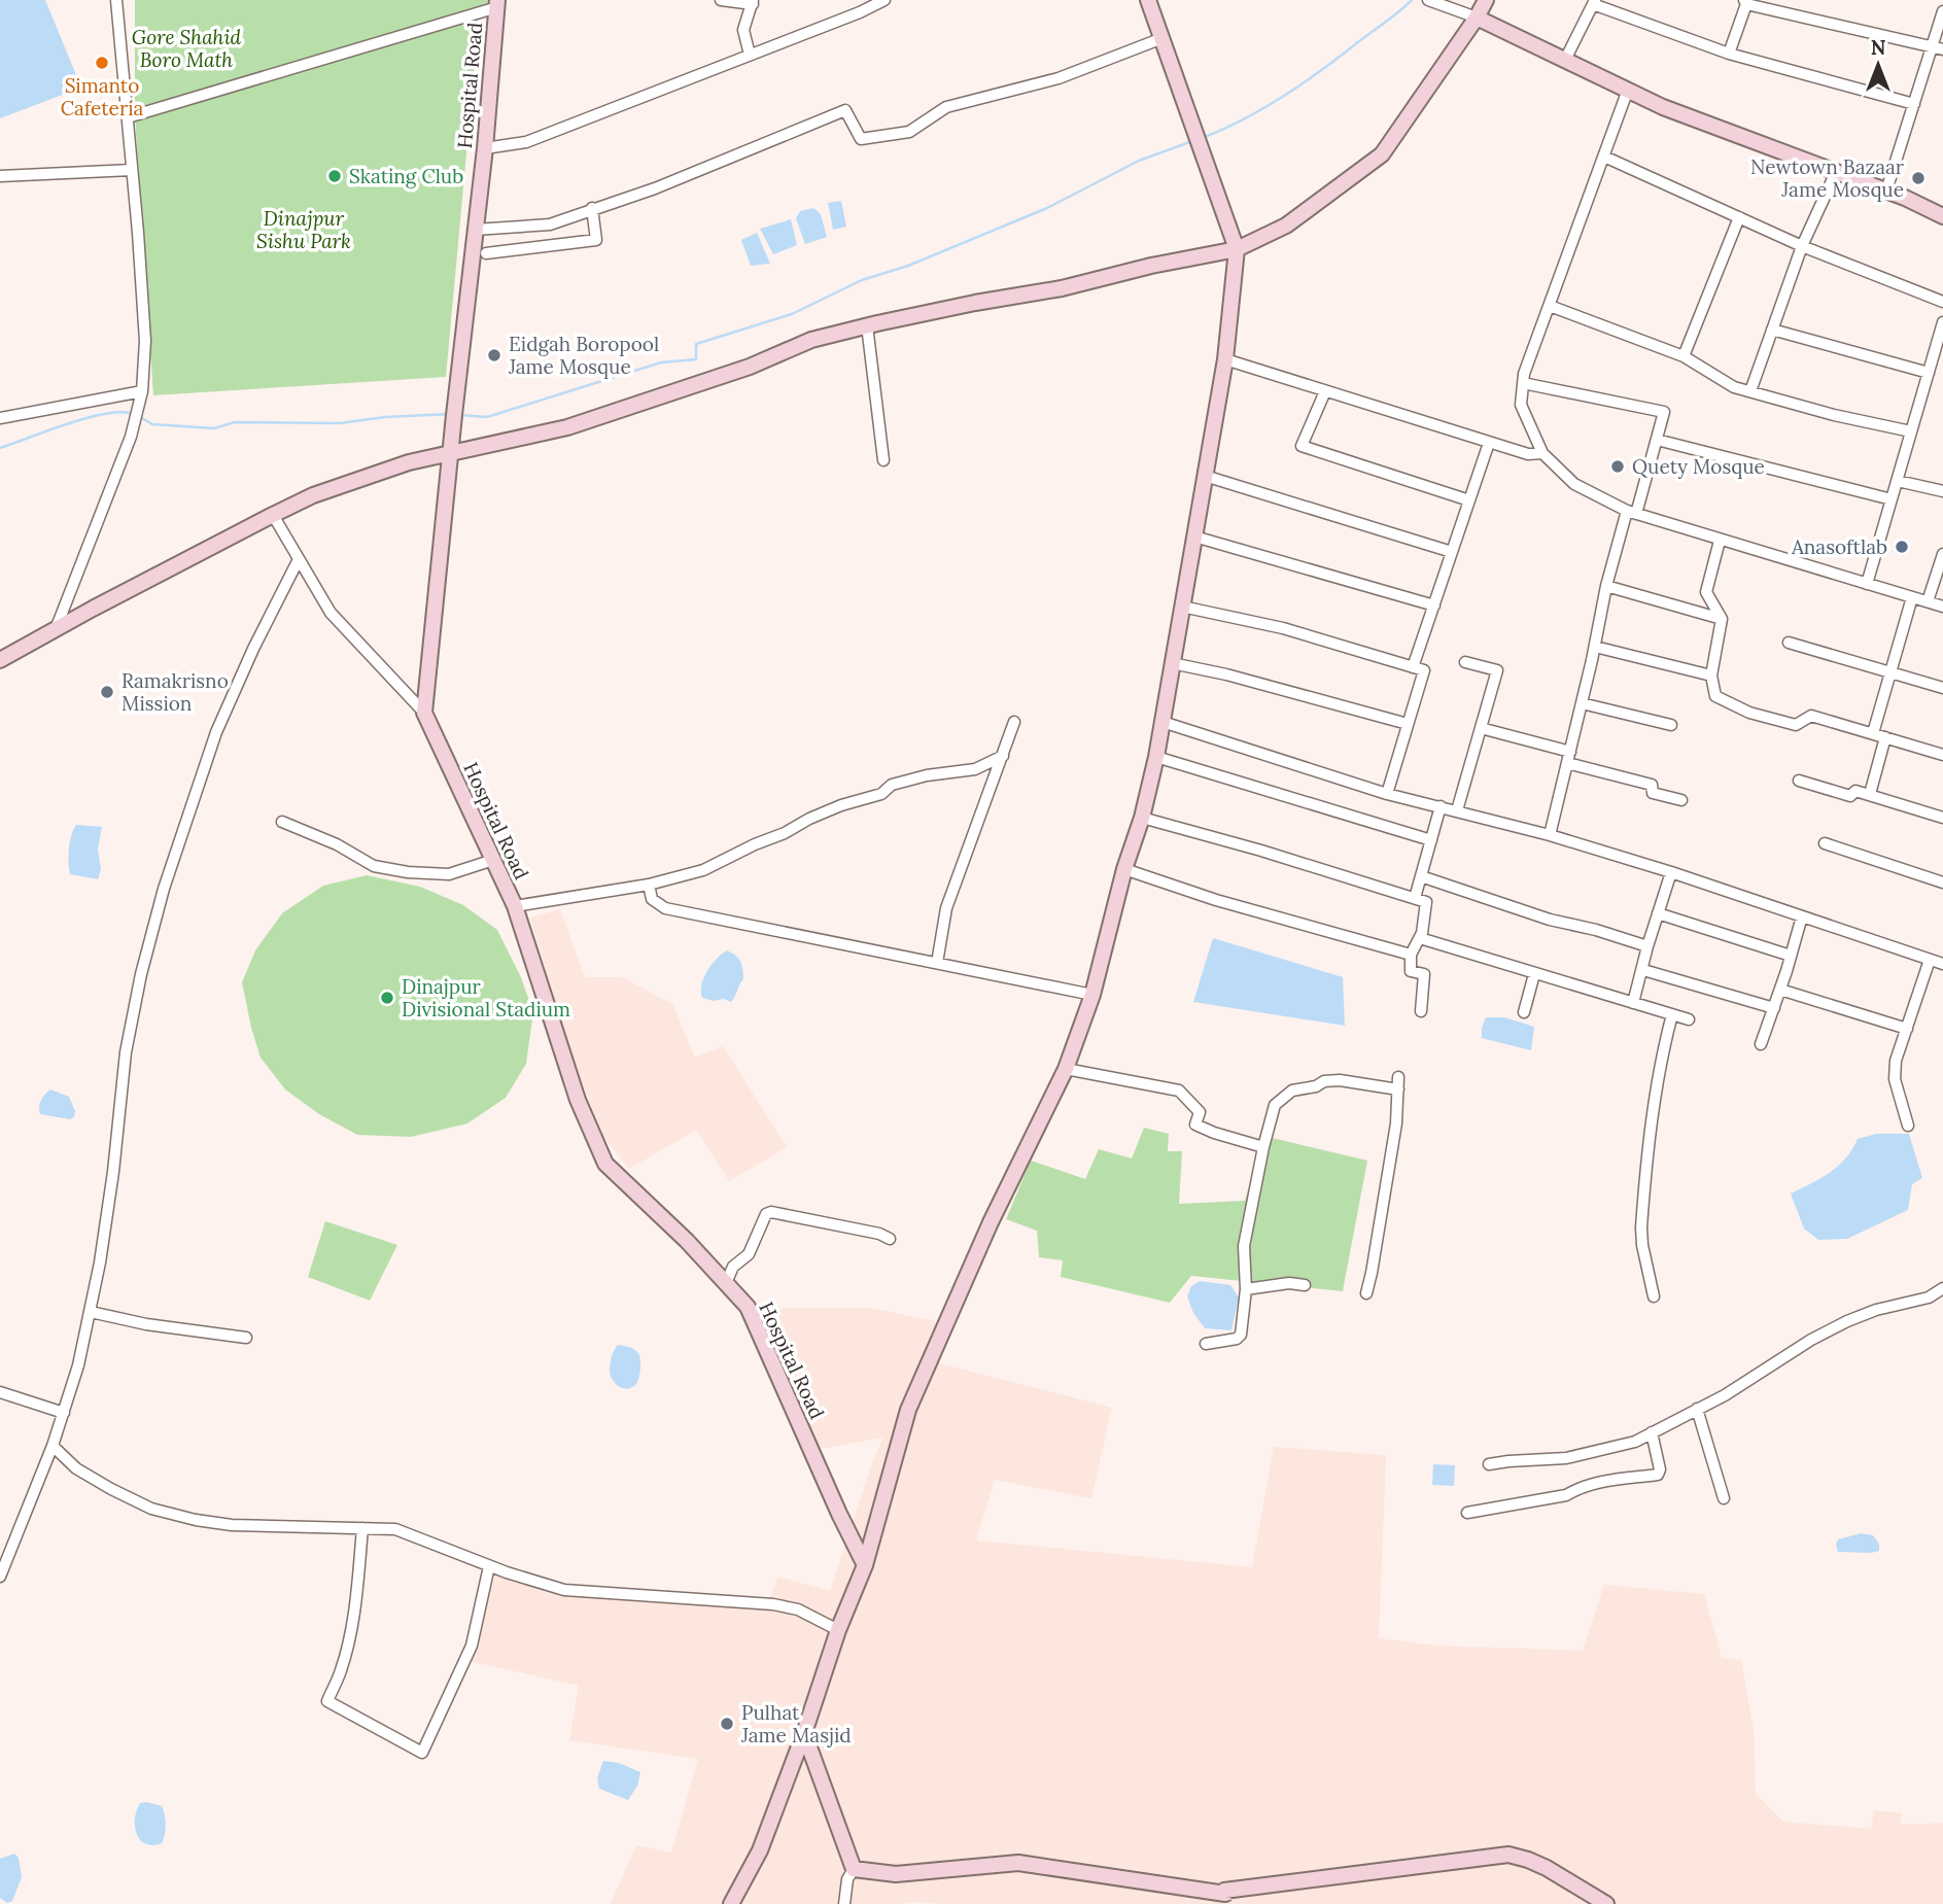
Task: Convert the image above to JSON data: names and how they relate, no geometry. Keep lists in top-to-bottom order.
{
  "streets": {
    "street": ["Hospital Road"]
  },
  "parks": ["Gore Shahid Boro Math", "Dinajpur Sishu Park"],
  "places": [
    "Simanto Cafeteria",
    "Skating Club",
    "Newtown Bazaar Jame Mosque",
    "Eidgah Boropool Jame Mosque",
    "Quety Mosque",
    "Anasoftlab",
    "Ramakrisno Mission",
    "Dinajpur Divisional Stadium",
    "Pulhat Jame Masjid"
  ],
  "north": "top"
}
